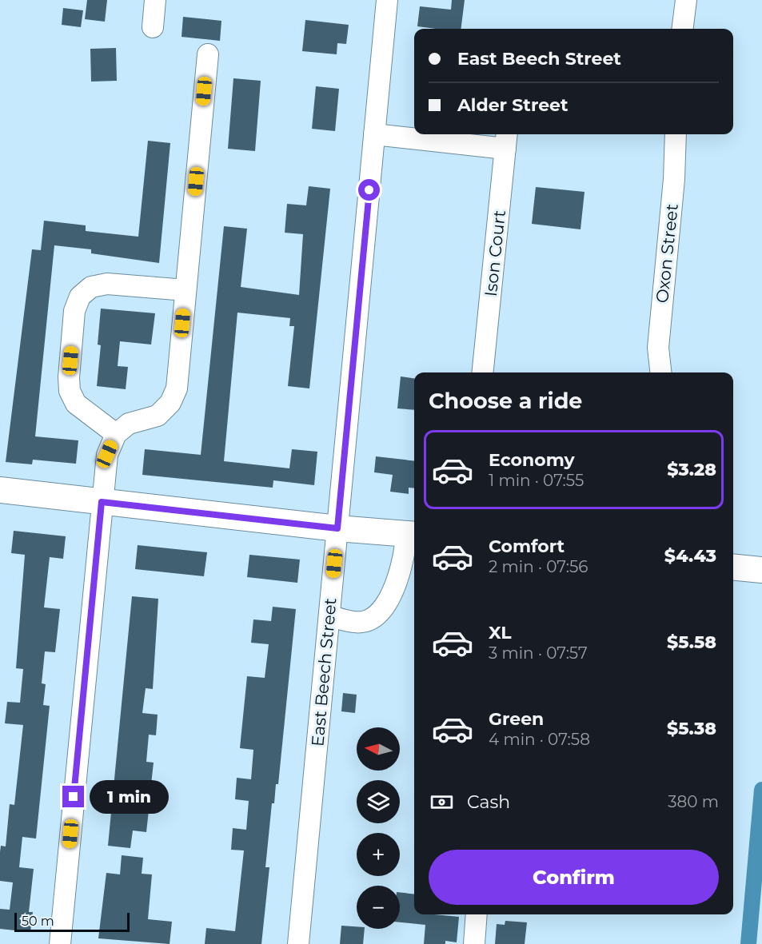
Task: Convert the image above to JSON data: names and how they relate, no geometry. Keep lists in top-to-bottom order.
{
  "streets": {
    "street": ["Ison Court", "Oxon Street", "East Beech Street"]
  },
  "scale_bar": "50 m",
  "north": "left",
  "page": {
    "banner": ["East Beech Street", "Alder Street"],
    "heading": "Choose a ride",
    "list": [
      {
        "name": "Economy",
        "note": "1 min · 07:55",
        "value": "$3.28"
      },
      {
        "name": "Comfort",
        "note": "2 min · 07:56",
        "value": "$4.43"
      },
      {
        "name": "XL",
        "note": "3 min · 07:57",
        "value": "$5.58"
      },
      {
        "name": "Green",
        "note": "4 min · 07:58",
        "value": "$5.38"
      }
    ],
    "map_buttons": ["+", "−"],
    "pay": ["Cash", "380 m"],
    "bubble": "1 min",
    "buttons": "Confirm",
    "scale": "50 m"
  }
}
